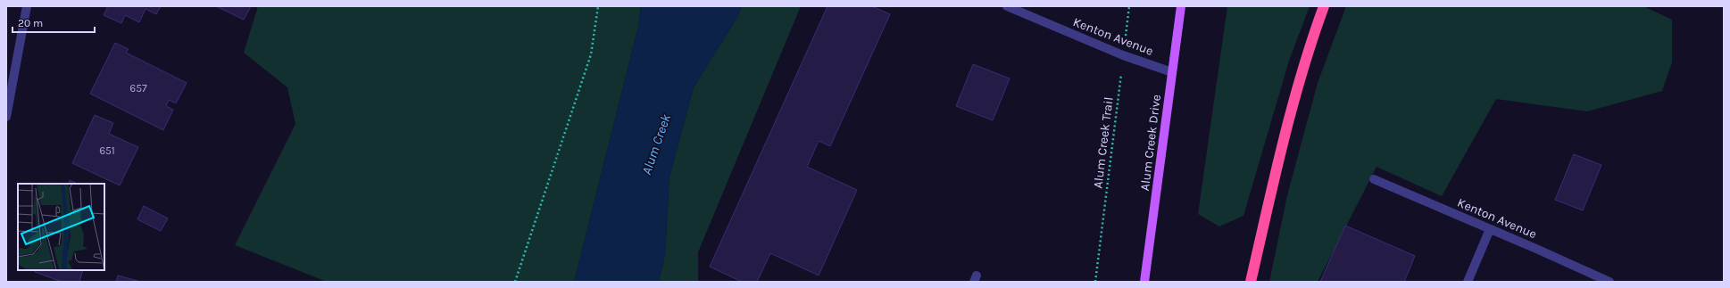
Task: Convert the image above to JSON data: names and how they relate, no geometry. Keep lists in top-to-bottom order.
{
  "streets": {
    "main road": ["Alum Creek Drive"],
    "street": ["Kenton Avenue"],
    "path": ["Alum Creek Trail"]
  },
  "crossings": [
    ["Kenton Avenue", "Alum Creek Trail"],
    ["Kenton Avenue", "Alum Creek Drive"]
  ],
  "water": ["Alum Creek"],
  "house_numbers": ["657", "651"],
  "scale_bar": "20 m"
}
